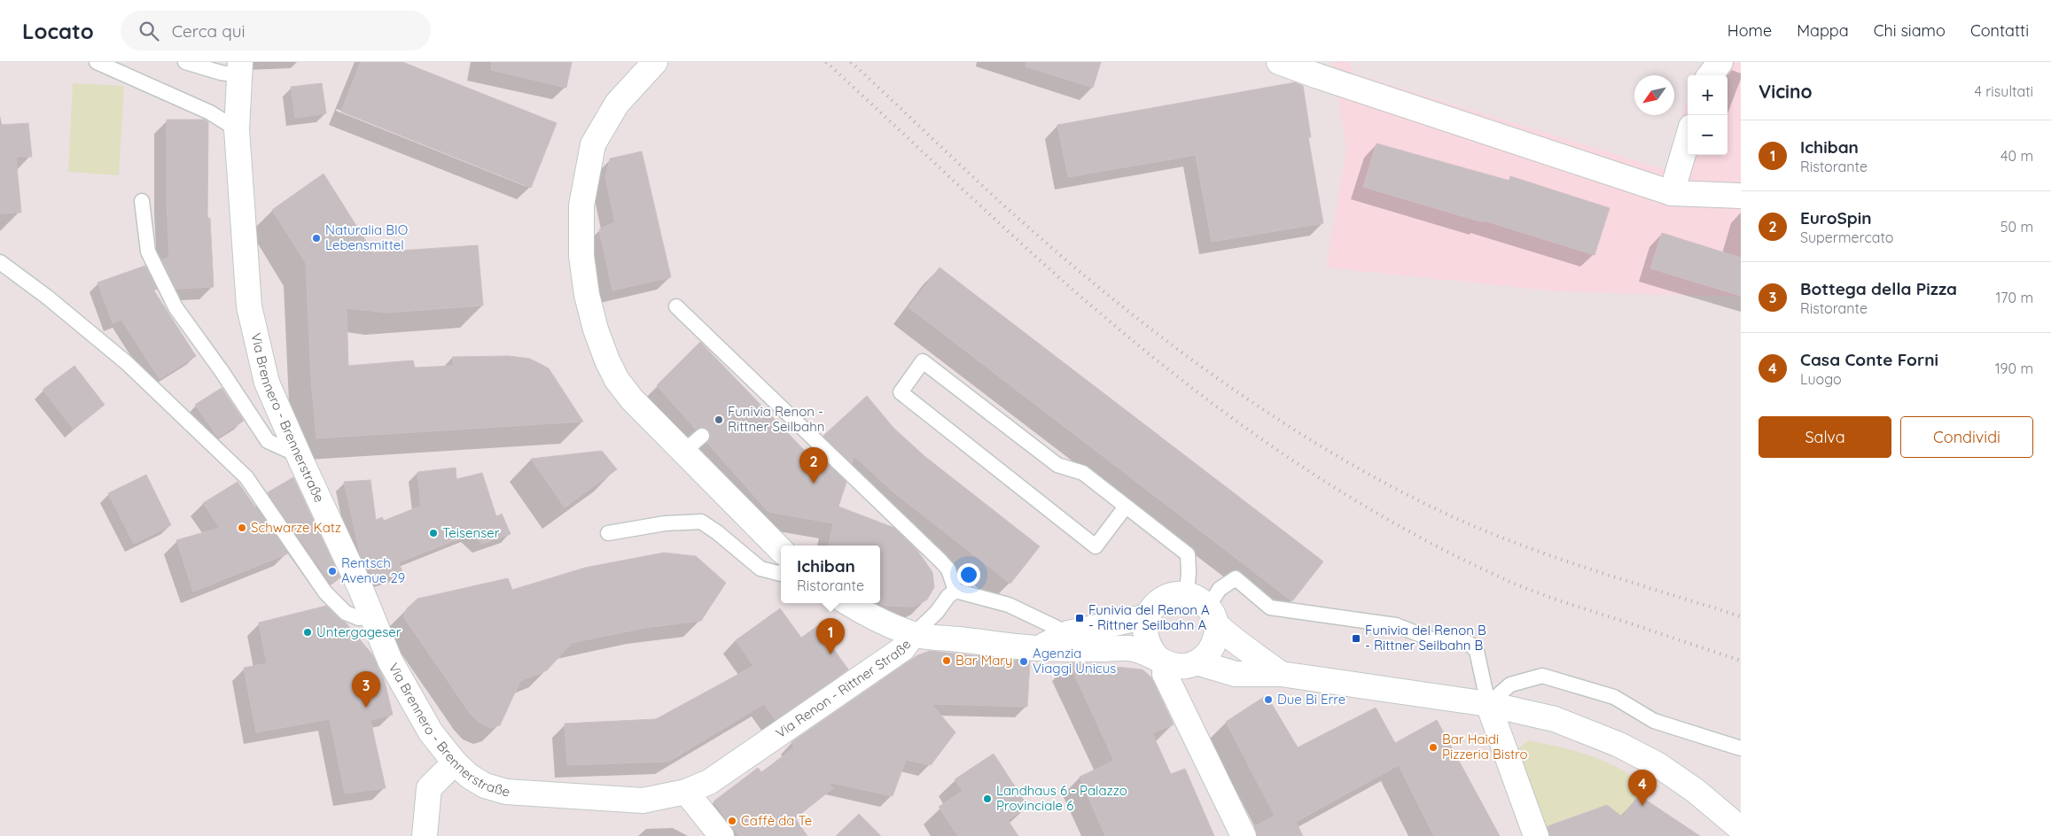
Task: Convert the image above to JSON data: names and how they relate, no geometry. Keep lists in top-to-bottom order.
{
  "streets": {
    "street": ["Via Brennero - Brennerstraße", "Via Renon - Rittner Straße"]
  },
  "crossings": [
    ["Via Brennero - Brennerstraße", "Via Renon - Rittner Straße"]
  ],
  "places": {
    "other": [
      "Naturalia BIO Lebensmittel",
      "Funivia Renon - Rittner Seilbahn",
      "Schwarze Katz",
      "Teisenser",
      "Rentsch Avenue 29",
      "Untergageser",
      "Bar Mary",
      "Agenzia Viaggi Unicus",
      "Due Bi Erre",
      "Bar Haidi Pizzeria Bistro",
      "Landhaus 6 - Palazzo Provinciale 6",
      "Caffè da Te"
    ],
    "transit": ["Funivia del Renon A - Rittner Seilbahn A", "Funivia del Renon B - Rittner Seilbahn B"]
  },
  "north": "bottom left",
  "page": {
    "header": "Locato",
    "search": "Cerca qui",
    "nav": [
      "Home",
      "Mappa",
      "Chi siamo",
      "Contatti"
    ],
    "heading": ["Vicino", "4 risultati"],
    "map_buttons": ["+", "−"],
    "list": [
      {
        "mark": "1",
        "name": "Ichiban",
        "note": "Ristorante",
        "value": "40 m"
      },
      {
        "mark": "2",
        "name": "EuroSpin",
        "note": "Supermercato",
        "value": "50 m"
      },
      {
        "mark": "3",
        "name": "Bottega della Pizza",
        "note": "Ristorante",
        "value": "170 m"
      },
      {
        "mark": "4",
        "name": "Casa Conte Forni",
        "note": "Luogo",
        "value": "190 m"
      }
    ],
    "buttons": ["Salva", "Condividi"],
    "pins": [
      "2",
      "1",
      "3",
      "4"
    ],
    "popup": ["Ichiban", "Ristorante"]
  }
}
